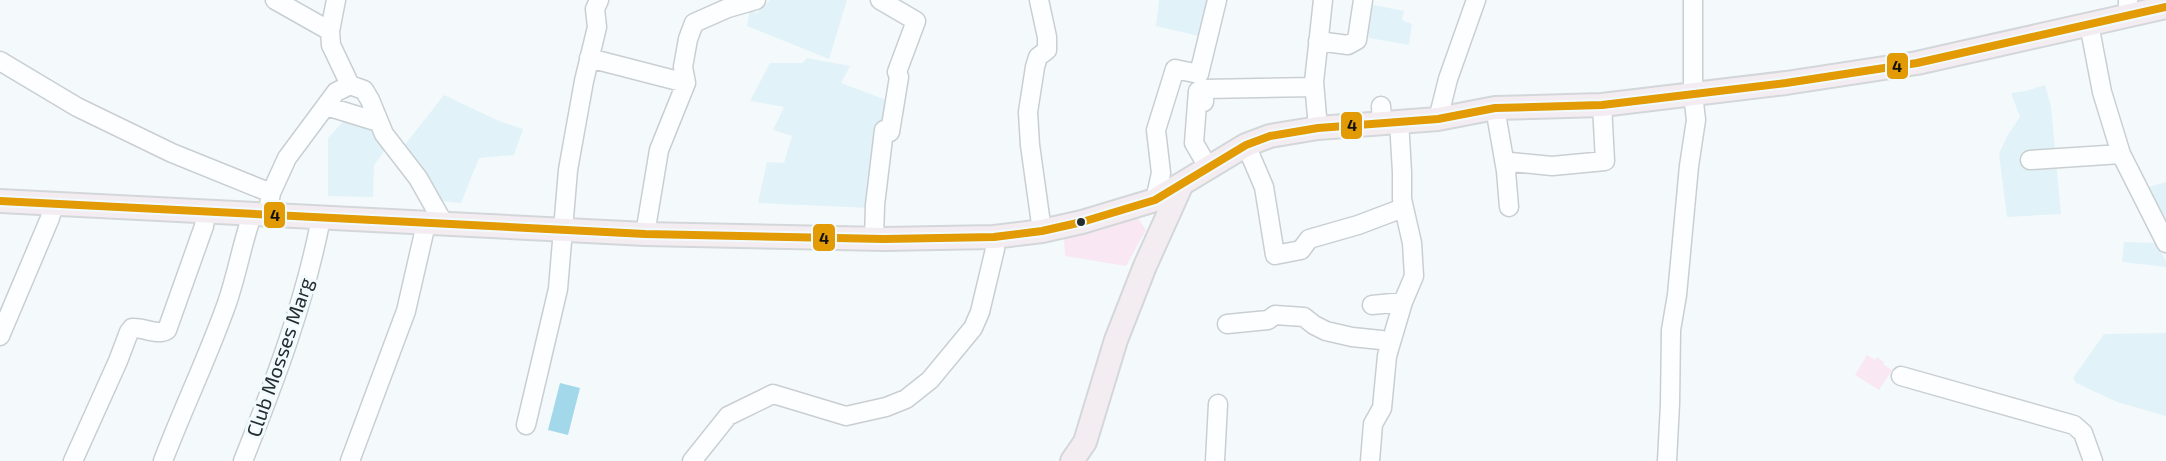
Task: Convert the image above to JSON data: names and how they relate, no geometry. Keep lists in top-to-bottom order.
{
  "streets": {
    "street": ["Club Mosses Marg"]
  },
  "lines": ["transit line 4"]
}
